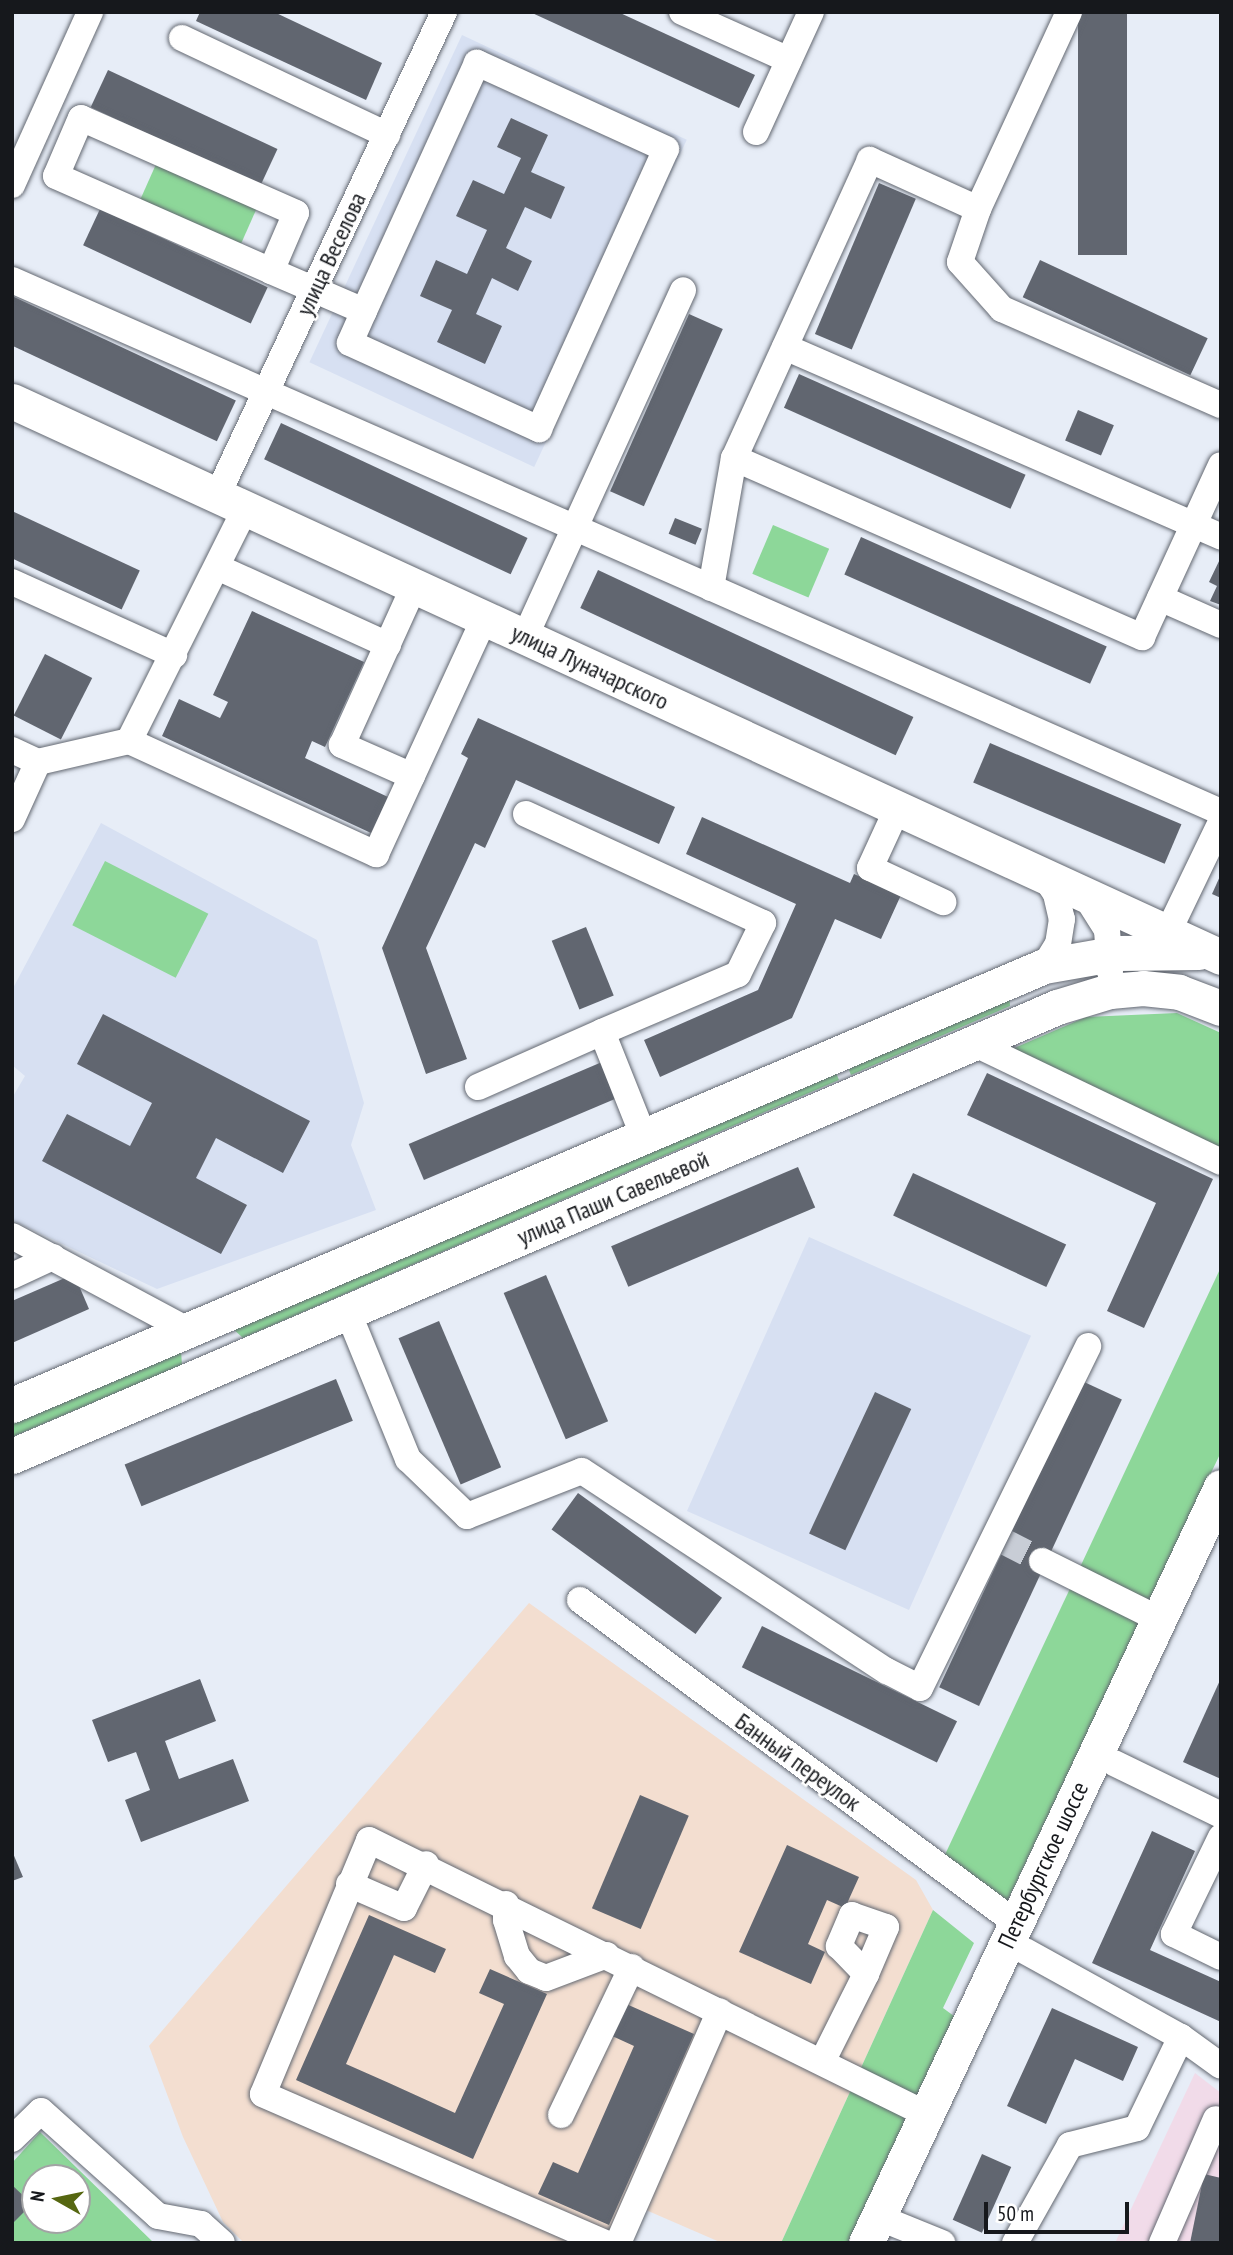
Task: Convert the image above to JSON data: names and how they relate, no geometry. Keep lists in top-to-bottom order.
{
  "streets": {
    "main road": ["улица Луначарского", "улица Паши Савельевой", "Петербургское шоссе"],
    "street": ["улица Веселова", "Банный переулок"]
  },
  "crossings": [
    ["улица Веселова", "улица Луначарского"],
    ["улица Луначарского", "улица Паши Савельевой"],
    ["Банный переулок", "Петербургское шоссе"]
  ],
  "scale_bar": "50 m",
  "north": "left"
}
